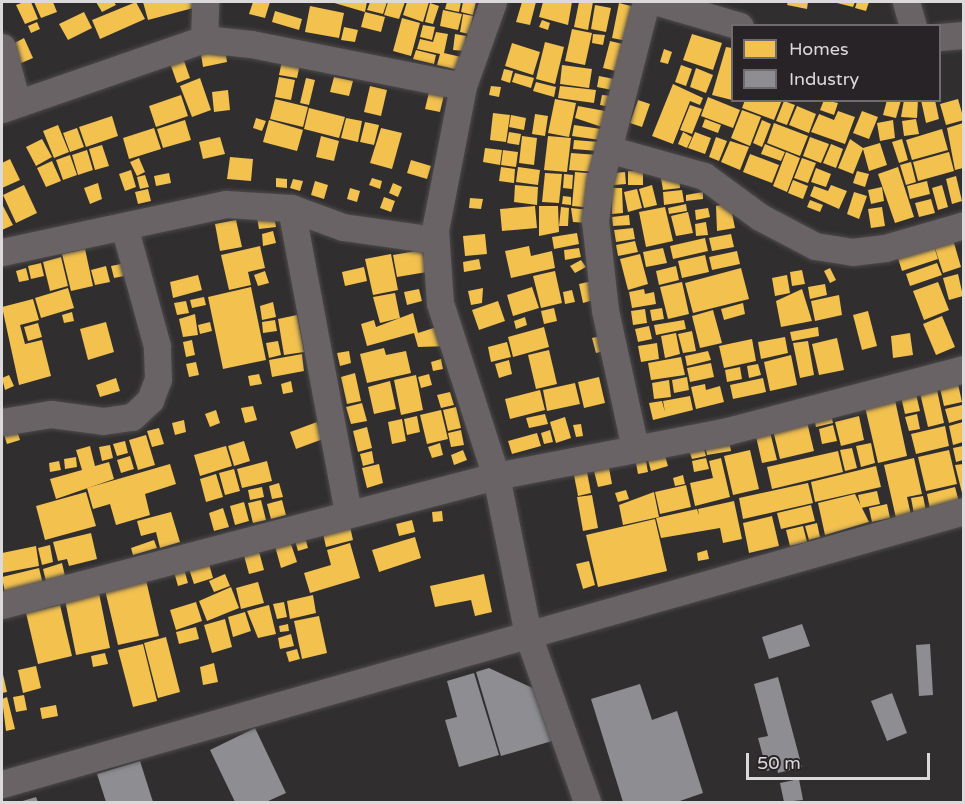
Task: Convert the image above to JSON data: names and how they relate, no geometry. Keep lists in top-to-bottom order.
{
  "legend": ["Homes", "Industry"],
  "scale_bar": "50 m"
}
